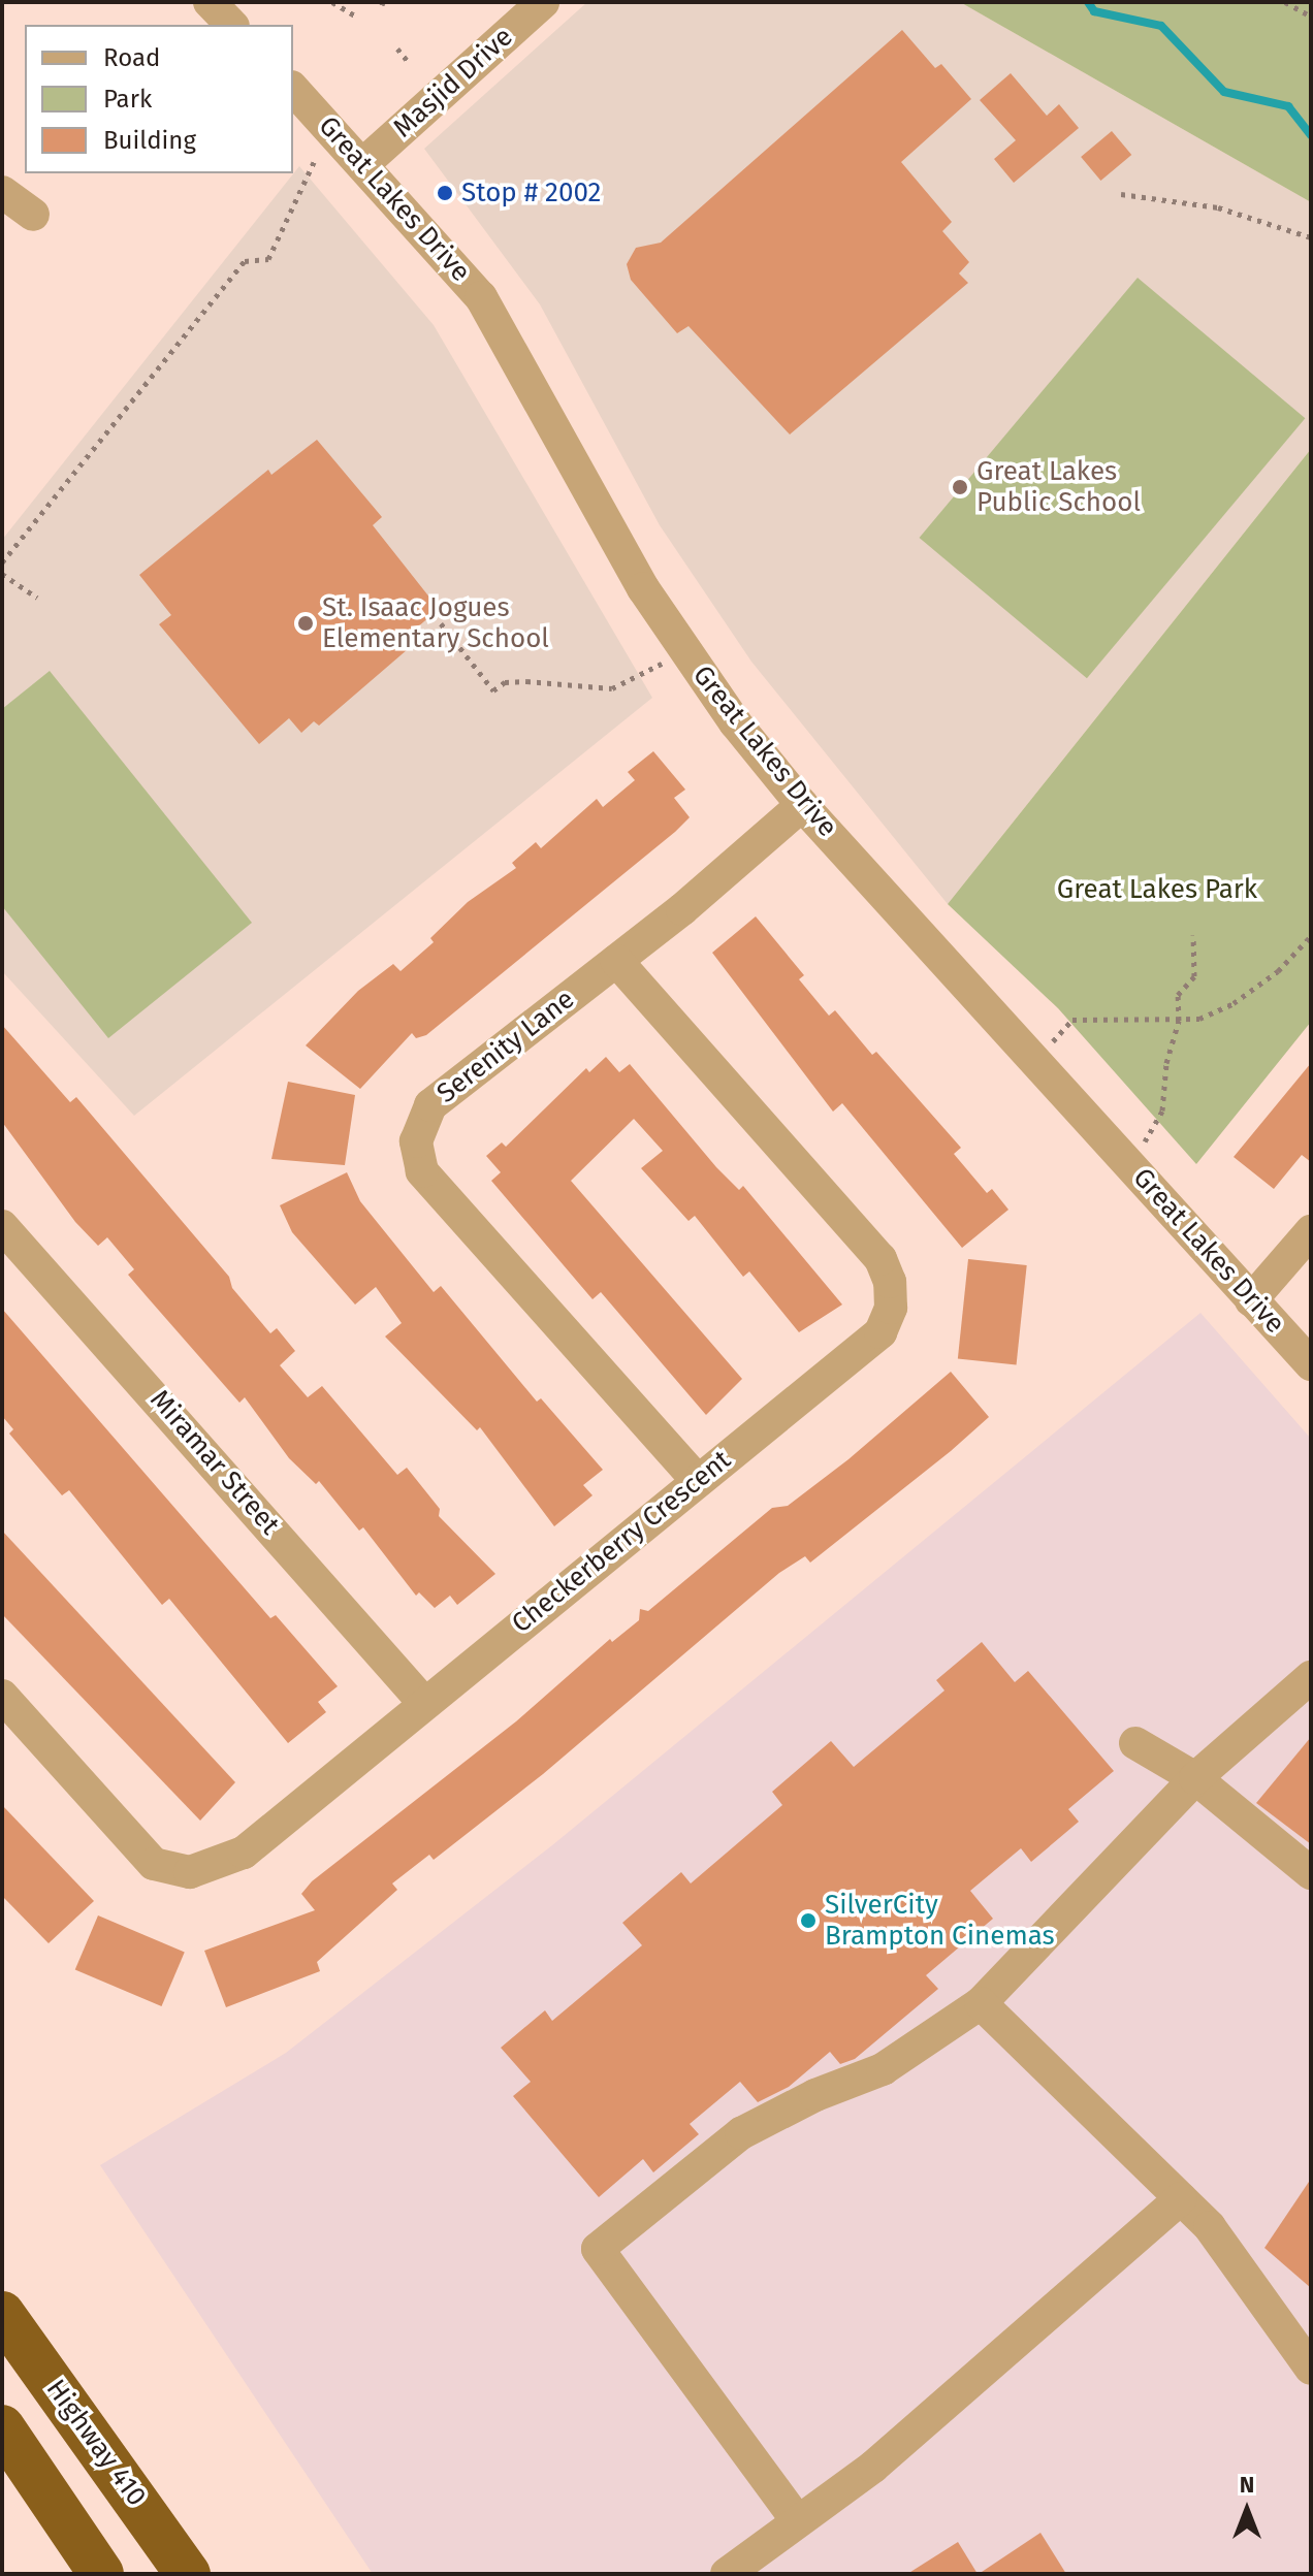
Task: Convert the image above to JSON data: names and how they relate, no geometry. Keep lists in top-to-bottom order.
{
  "streets": {
    "highway": ["Highway 410"],
    "street": [
      "Masjid Drive",
      "Great Lakes Drive",
      "Serenity Lane",
      "Miramar Street",
      "Checkerberry Crescent"
    ]
  },
  "crossings": [
    ["Masjid Drive", "Great Lakes Drive"],
    ["Great Lakes Drive", "Serenity Lane"],
    ["Serenity Lane", "Checkerberry Crescent"],
    ["Miramar Street", "Checkerberry Crescent"]
  ],
  "parks": ["Great Lakes Park"],
  "places": [
    "Stop # 2002",
    "Great Lakes Public School",
    "St. Isaac Jogues Elementary School",
    "SilverCity Brampton Cinemas"
  ],
  "legend": ["Road", "Park", "Building"],
  "north": "top"
}
